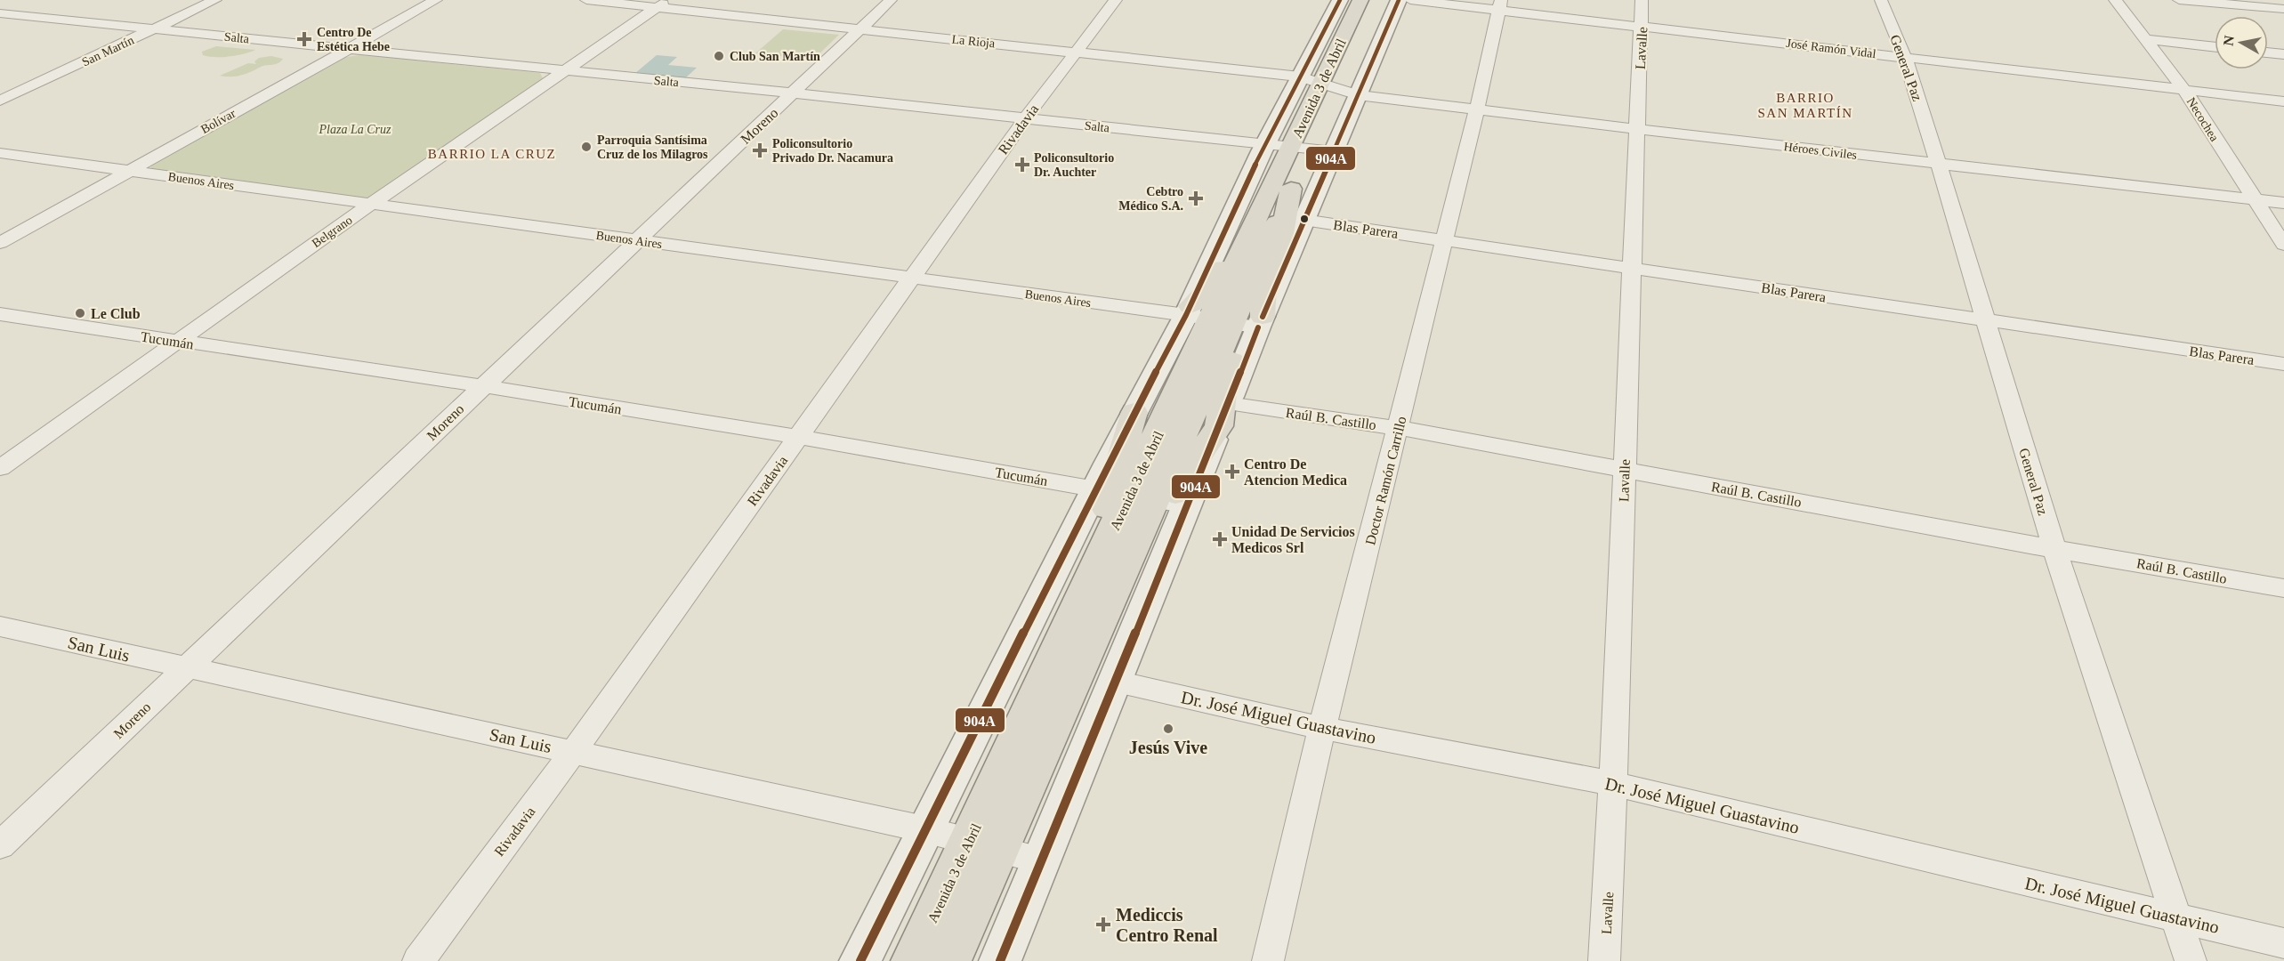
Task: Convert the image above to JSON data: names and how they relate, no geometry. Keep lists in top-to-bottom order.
{
  "streets": {
    "highway": ["Avenida 3 de Abril"],
    "street": [
      "Salta",
      "La Rioja",
      "Lavalle",
      "José Ramón Vidal",
      "San Martín",
      "General Paz",
      "Necochea",
      "Bolívar",
      "Moreno",
      "Rivadavia",
      "Héroes Civiles",
      "Buenos Aires",
      "Blas Parera",
      "Belgrano",
      "Tucumán",
      "Raúl B. Castillo",
      "Doctor Ramón Carrillo",
      "San Luis",
      "Dr. José Miguel Guastavino"
    ]
  },
  "crossings": [
    ["Salta", "San Martín"],
    ["Salta", "Avenida 3 de Abril"],
    ["Salta", "Bolívar"],
    ["Salta", "Moreno"],
    ["Salta", "Rivadavia"],
    ["Salta", "Belgrano"],
    ["La Rioja", "Avenida 3 de Abril"],
    ["La Rioja", "Moreno"],
    ["La Rioja", "Rivadavia"],
    ["La Rioja", "Héroes Civiles"],
    ["La Rioja", "Belgrano"],
    ["Lavalle", "José Ramón Vidal"],
    ["Lavalle", "Héroes Civiles"],
    ["Lavalle", "Blas Parera"],
    ["Lavalle", "Raúl B. Castillo"],
    ["Lavalle", "Dr. José Miguel Guastavino"],
    ["José Ramón Vidal", "General Paz"],
    ["José Ramón Vidal", "Necochea"],
    ["José Ramón Vidal", "Doctor Ramón Carrillo"],
    ["General Paz", "Héroes Civiles"],
    ["General Paz", "Blas Parera"],
    ["General Paz", "Raúl B. Castillo"],
    ["General Paz", "Dr. José Miguel Guastavino"],
    ["Avenida 3 de Abril", "Héroes Civiles"],
    ["Avenida 3 de Abril", "Buenos Aires"],
    ["Avenida 3 de Abril", "Blas Parera"],
    ["Avenida 3 de Abril", "Tucumán"],
    ["Avenida 3 de Abril", "Raúl B. Castillo"],
    ["Avenida 3 de Abril", "San Luis"],
    ["Avenida 3 de Abril", "Dr. José Miguel Guastavino"],
    ["Necochea", "Héroes Civiles"],
    ["Bolívar", "Buenos Aires"],
    ["Moreno", "Buenos Aires"],
    ["Moreno", "Tucumán"],
    ["Moreno", "San Luis"],
    ["Rivadavia", "Buenos Aires"],
    ["Rivadavia", "Tucumán"],
    ["Rivadavia", "San Luis"],
    ["Héroes Civiles", "Doctor Ramón Carrillo"],
    ["Buenos Aires", "Belgrano"],
    ["Blas Parera", "Doctor Ramón Carrillo"],
    ["Belgrano", "Tucumán"],
    ["Raúl B. Castillo", "Doctor Ramón Carrillo"],
    ["Doctor Ramón Carrillo", "Dr. José Miguel Guastavino"]
  ],
  "districts": ["BARRIO SAN MARTÍN", "BARRIO LA CRUZ"],
  "parks": ["Plaza La Cruz"],
  "places": {
    "health": [
      "Centro De Estética Hebe",
      "Policonsultorio Privado Dr. Nacamura",
      "Policonsultorio Dr. Auchter",
      "Cebtro Médico S.A.",
      "Centro De Atencion Medica",
      "Unidad De Servicios Medicos Srl",
      "Mediccis Centro Renal"
    ],
    "other": [
      "Club San Martín",
      "Parroquia Santísima Cruz de los Milagros",
      "Le Club",
      "Jesús Vive"
    ]
  },
  "lines": ["transit line 904A"],
  "north": "left"
}
